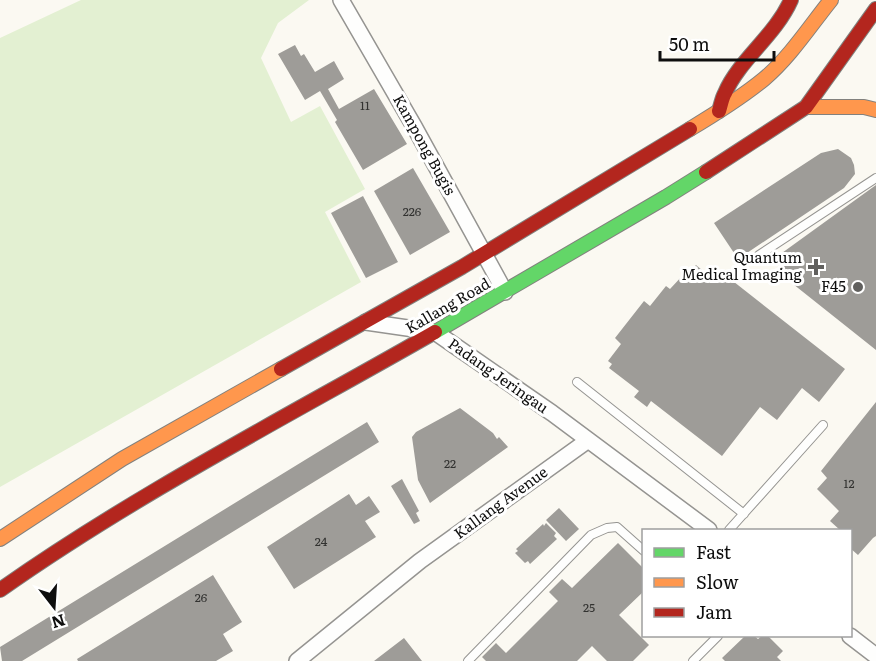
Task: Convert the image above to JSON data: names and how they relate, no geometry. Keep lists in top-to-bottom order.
{
  "streets": {
    "main road": ["Kallang Road"],
    "street": ["Kampong Bugis", "Padang Jeringau", "Kallang Avenue"]
  },
  "crossings": [
    ["Kampong Bugis", "Kallang Road"],
    ["Kallang Road", "Padang Jeringau"],
    ["Padang Jeringau", "Kallang Avenue"]
  ],
  "places": {
    "health": ["Quantum Medical Imaging"],
    "other": ["F45"]
  },
  "house_numbers": [
    "11",
    "226",
    "22",
    "12",
    "24",
    "26",
    "25"
  ],
  "legend": ["Fast", "Slow", "Jam"],
  "scale_bar": "50 m",
  "north": "bottom"
}
